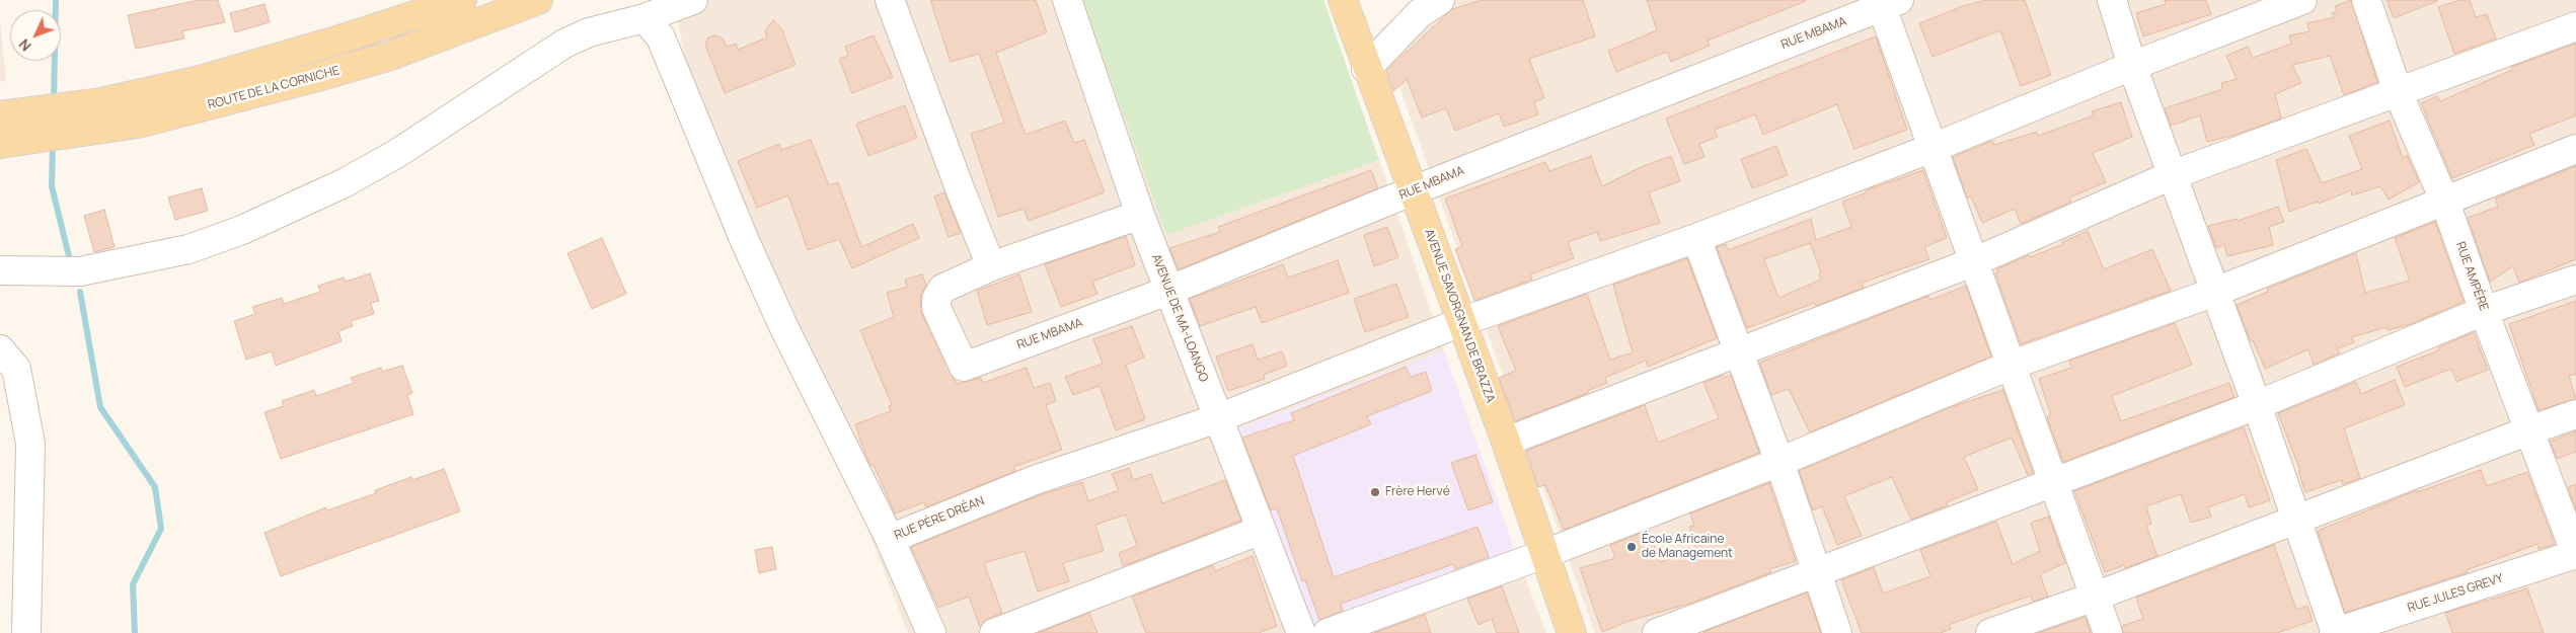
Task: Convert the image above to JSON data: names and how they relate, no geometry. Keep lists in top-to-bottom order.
{
  "streets": {
    "main road": ["ROUTE DE LA CORNICHE", "AVENUE SAVORGNAN DE BRAZZA"],
    "street": [
      "RUE MBAMA",
      "RUE AMPÈRE",
      "AVENUE DE MA-LOANGO",
      "RUE PÈRE DRÉAN",
      "RUE JULES GREVY"
    ]
  },
  "crossings": [
    ["RUE MBAMA", "AVENUE SAVORGNAN DE BRAZZA"],
    ["RUE MBAMA", "AVENUE DE MA-LOANGO"],
    ["RUE AMPÈRE", "RUE JULES GREVY"],
    ["AVENUE SAVORGNAN DE BRAZZA", "RUE PÈRE DRÉAN"],
    ["AVENUE DE MA-LOANGO", "RUE PÈRE DRÉAN"]
  ],
  "places": ["Frère Hervé", "École Africaine de Management"],
  "north": "bottom left"
}
